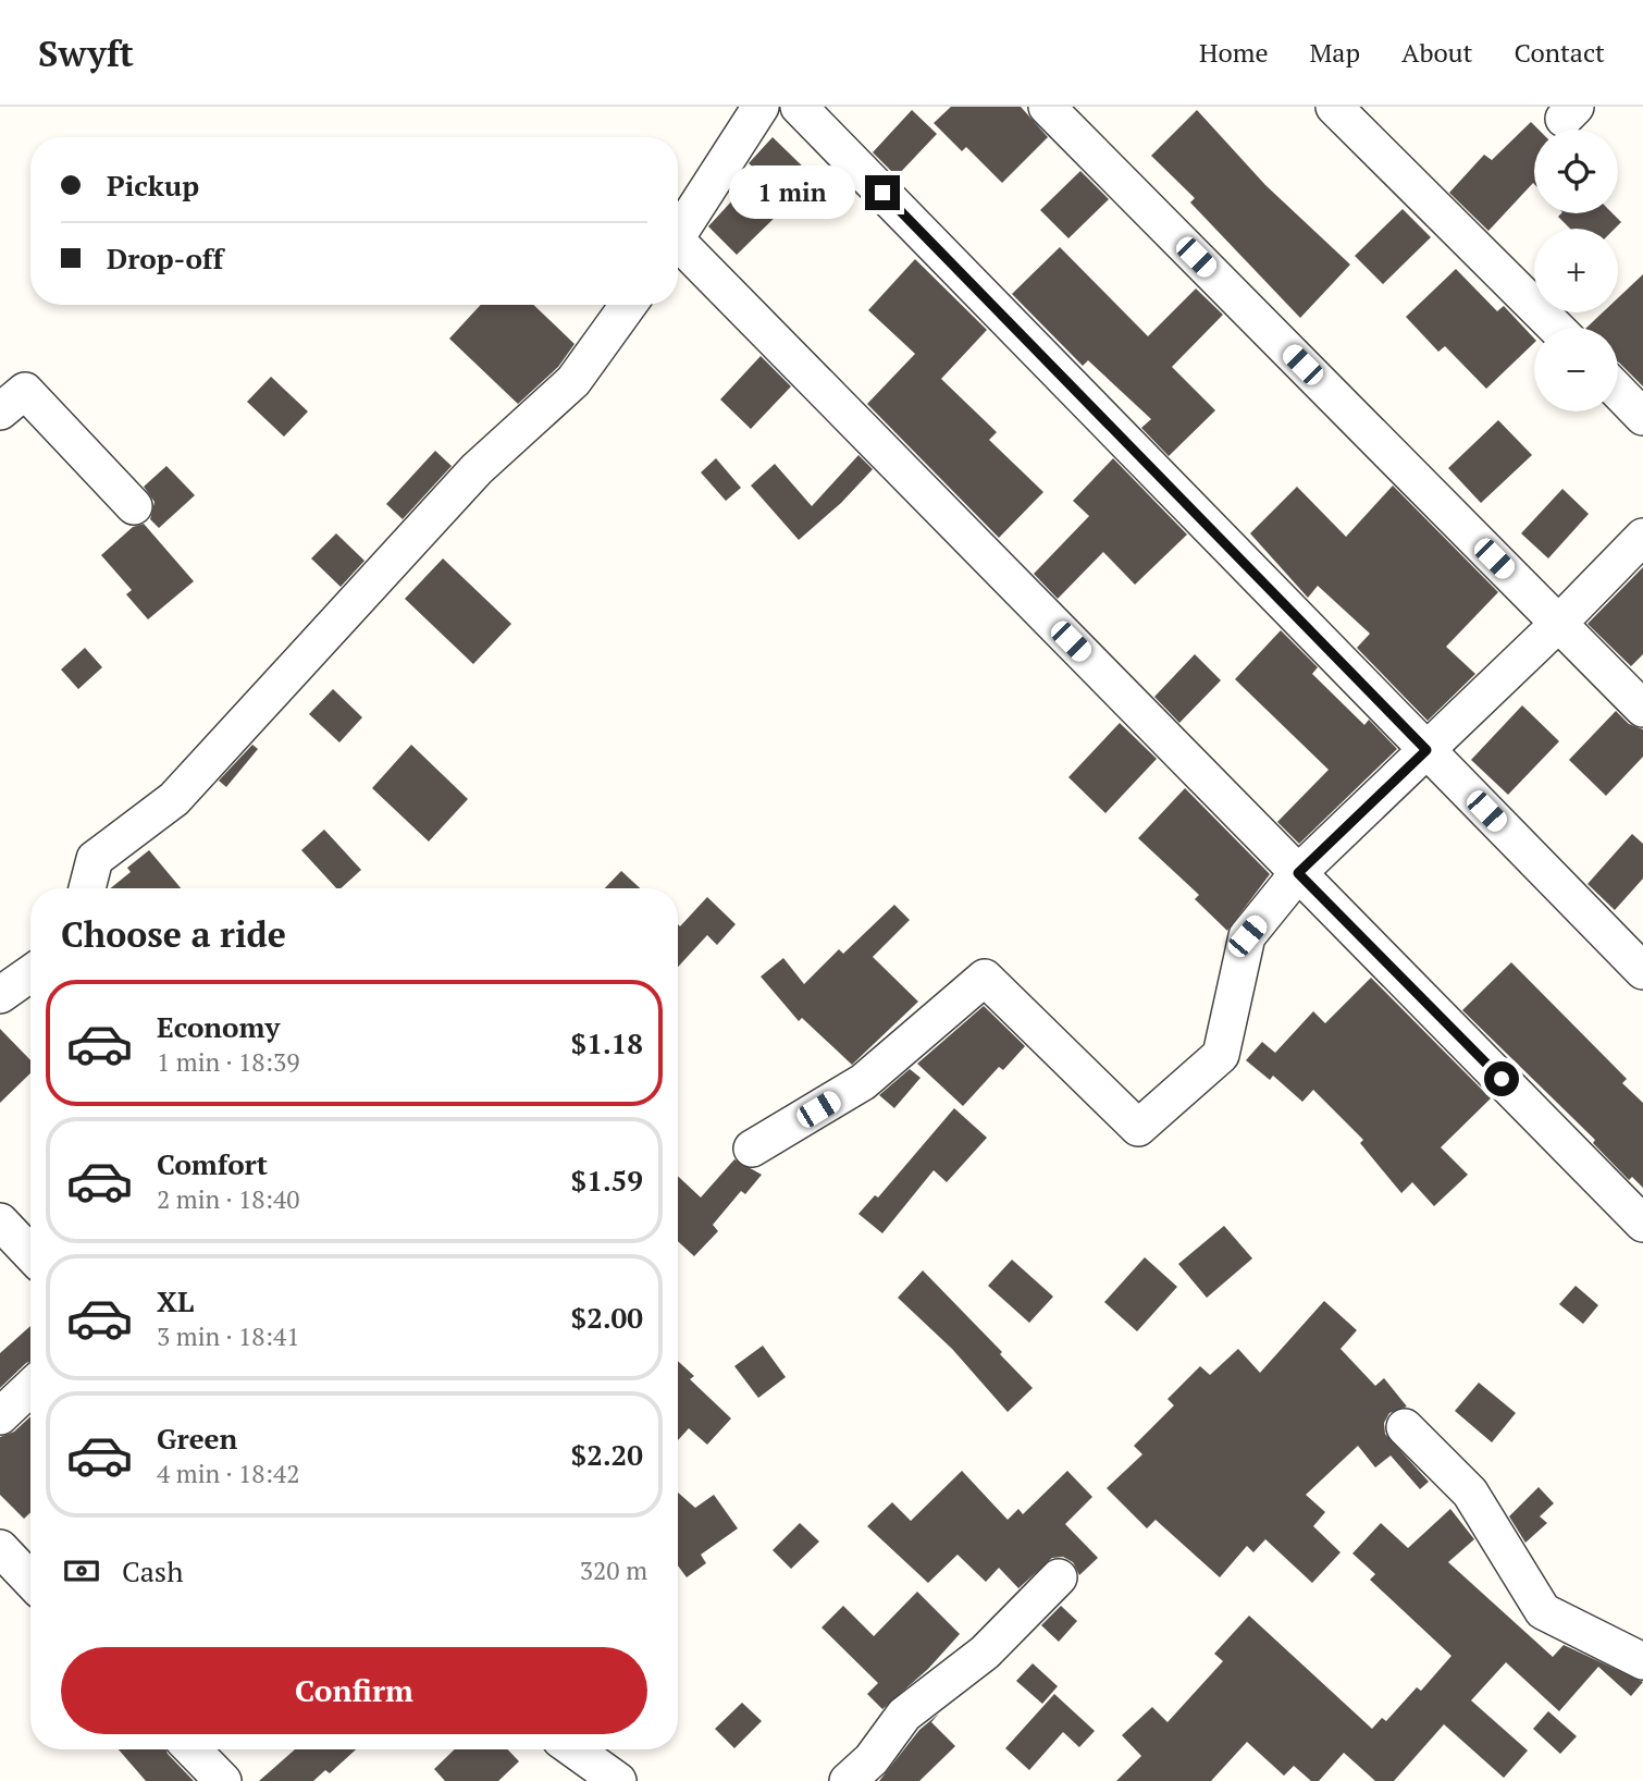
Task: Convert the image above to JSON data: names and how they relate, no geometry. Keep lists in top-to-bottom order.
{
  "page": {
    "header": "Swyft",
    "nav": [
      "Home",
      "Map",
      "About",
      "Contact"
    ],
    "map_buttons": ["+", "−"],
    "banner": ["Pickup", "Drop-off"],
    "bubble": "1 min",
    "heading": "Choose a ride",
    "list": [
      {
        "name": "Economy",
        "note": "1 min · 18:39",
        "value": "$1.18"
      },
      {
        "name": "Comfort",
        "note": "2 min · 18:40",
        "value": "$1.59"
      },
      {
        "name": "XL",
        "note": "3 min · 18:41",
        "value": "$2.00"
      },
      {
        "name": "Green",
        "note": "4 min · 18:42",
        "value": "$2.20"
      }
    ],
    "pay": ["Cash", "320 m"],
    "buttons": "Confirm"
  }
}
